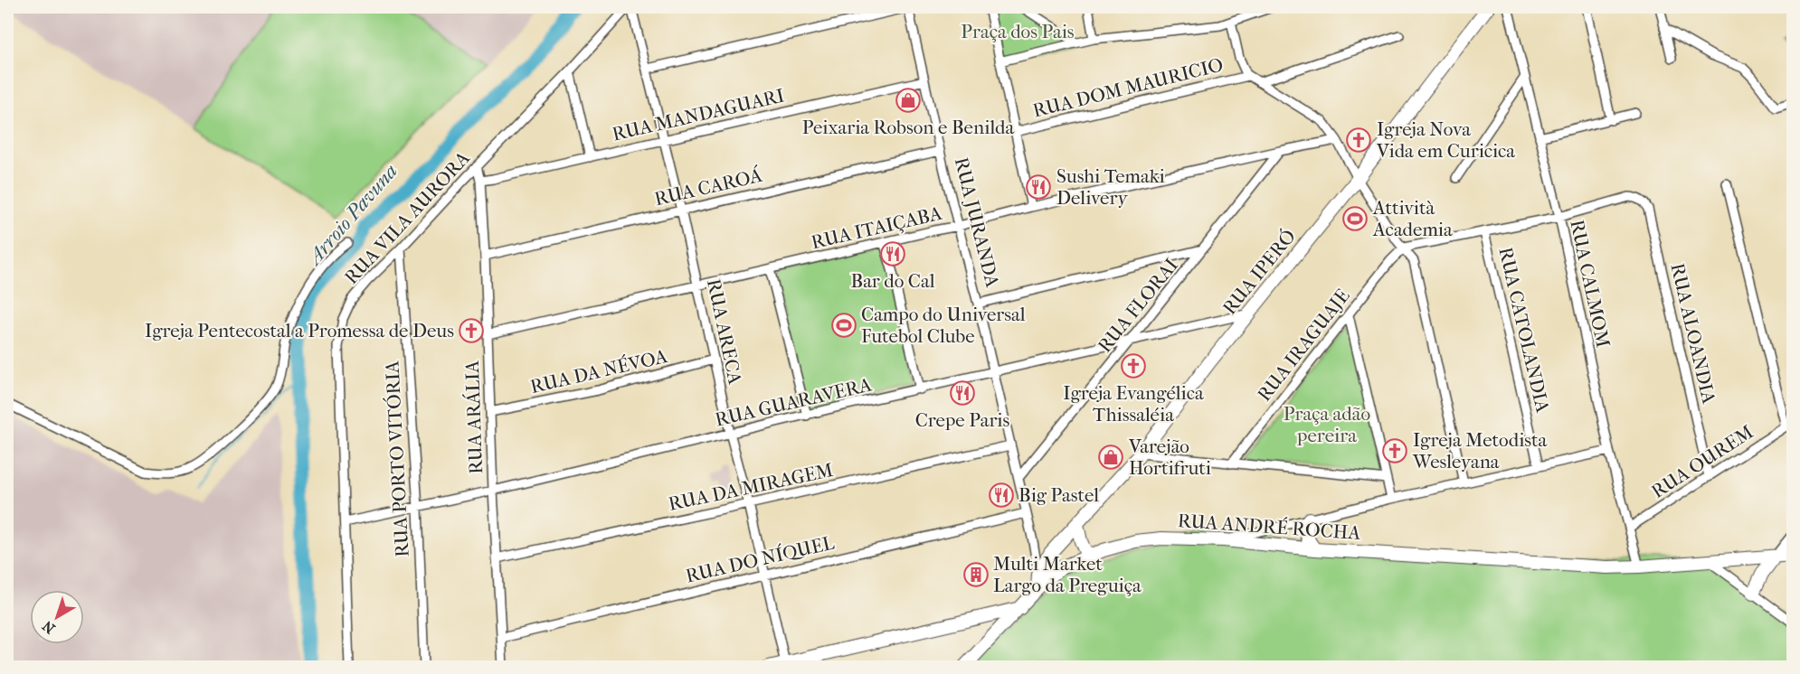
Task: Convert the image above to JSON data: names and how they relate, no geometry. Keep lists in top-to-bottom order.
{
  "streets": {
    "main road": ["RUA JURANDA", "RUA IPERÓ", "RUA ANDRÉ ROCHA"],
    "street": [
      "RUA DOM MAURICIO",
      "RUA MANDAGUARI",
      "RUA CAROÁ",
      "RUA VILA AURORA",
      "RUA ITAIÇABA",
      "RUA CALMOM",
      "RUA FLORAI",
      "RUA CATOLANDIA",
      "RUA ARECA",
      "RUA ALOANDIA",
      "RUA IRAGUAJE",
      "RUA DA NÉVOA",
      "RUA GUARAVERA",
      "RUA ARÁLIA",
      "RUA PORTO VITÓRIA",
      "RUA OUREM",
      "RUA DA MIRAGEM",
      "RUA DO NÍQUEL"
    ]
  },
  "crossings": [
    ["RUA MANDAGUARI", "RUA JURANDA"],
    ["RUA MANDAGUARI", "RUA ARECA"],
    ["RUA MANDAGUARI", "RUA ARÁLIA"],
    ["RUA CAROÁ", "RUA JURANDA"],
    ["RUA CAROÁ", "RUA ARECA"],
    ["RUA CAROÁ", "RUA ARÁLIA"],
    ["RUA VILA AURORA", "RUA ARECA"],
    ["RUA VILA AURORA", "RUA GUARAVERA"],
    ["RUA VILA AURORA", "RUA ARÁLIA"],
    ["RUA VILA AURORA", "RUA PORTO VITÓRIA"],
    ["RUA JURANDA", "RUA ITAIÇABA"],
    ["RUA JURANDA", "RUA IPERÓ"],
    ["RUA JURANDA", "RUA FLORAI"],
    ["RUA JURANDA", "RUA GUARAVERA"],
    ["RUA JURANDA", "RUA DA MIRAGEM"],
    ["RUA JURANDA", "RUA ANDRÉ ROCHA"],
    ["RUA JURANDA", "RUA DO NÍQUEL"],
    ["RUA ITAIÇABA", "RUA FLORAI"],
    ["RUA ITAIÇABA", "RUA ARECA"],
    ["RUA ITAIÇABA", "RUA ARÁLIA"],
    ["RUA IPERÓ", "RUA GUARAVERA"],
    ["RUA CALMOM", "RUA ALOANDIA"],
    ["RUA CALMOM", "RUA OUREM"],
    ["RUA CALMOM", "RUA ANDRÉ ROCHA"],
    ["RUA FLORAI", "RUA GUARAVERA"],
    ["RUA ARECA", "RUA DA NÉVOA"],
    ["RUA ARECA", "RUA GUARAVERA"],
    ["RUA ARECA", "RUA DA MIRAGEM"],
    ["RUA ARECA", "RUA DO NÍQUEL"],
    ["RUA ALOANDIA", "RUA OUREM"],
    ["RUA DA NÉVOA", "RUA ARÁLIA"],
    ["RUA GUARAVERA", "RUA ARÁLIA"],
    ["RUA GUARAVERA", "RUA PORTO VITÓRIA"],
    ["RUA ARÁLIA", "RUA DA MIRAGEM"],
    ["RUA ARÁLIA", "RUA DO NÍQUEL"]
  ],
  "water": ["Arroio Pavuna"],
  "parks": ["Praça dos Pais", "Praça adão pereira"],
  "places": {
    "shop": ["Peixaria Robson e Benilda", "Varejão Hortifruti"],
    "church": [
      "Igreja Nova Vida em Curicica",
      "Igreja Pentecostal a Promessa de Deus",
      "Igreja Evangélica Thissaléia",
      "Igreja Metodista Wesleyana"
    ],
    "restaurant": [
      "Sushi Temaki Delivery",
      "Bar do Cal",
      "Crepe Paris",
      "Big Pastel"
    ],
    "sports": ["Attività Academia", "Campo do Universal Futebol Clube"],
    "building": ["Multi Market Largo da Preguiça"]
  },
  "north": "bottom left"
}
